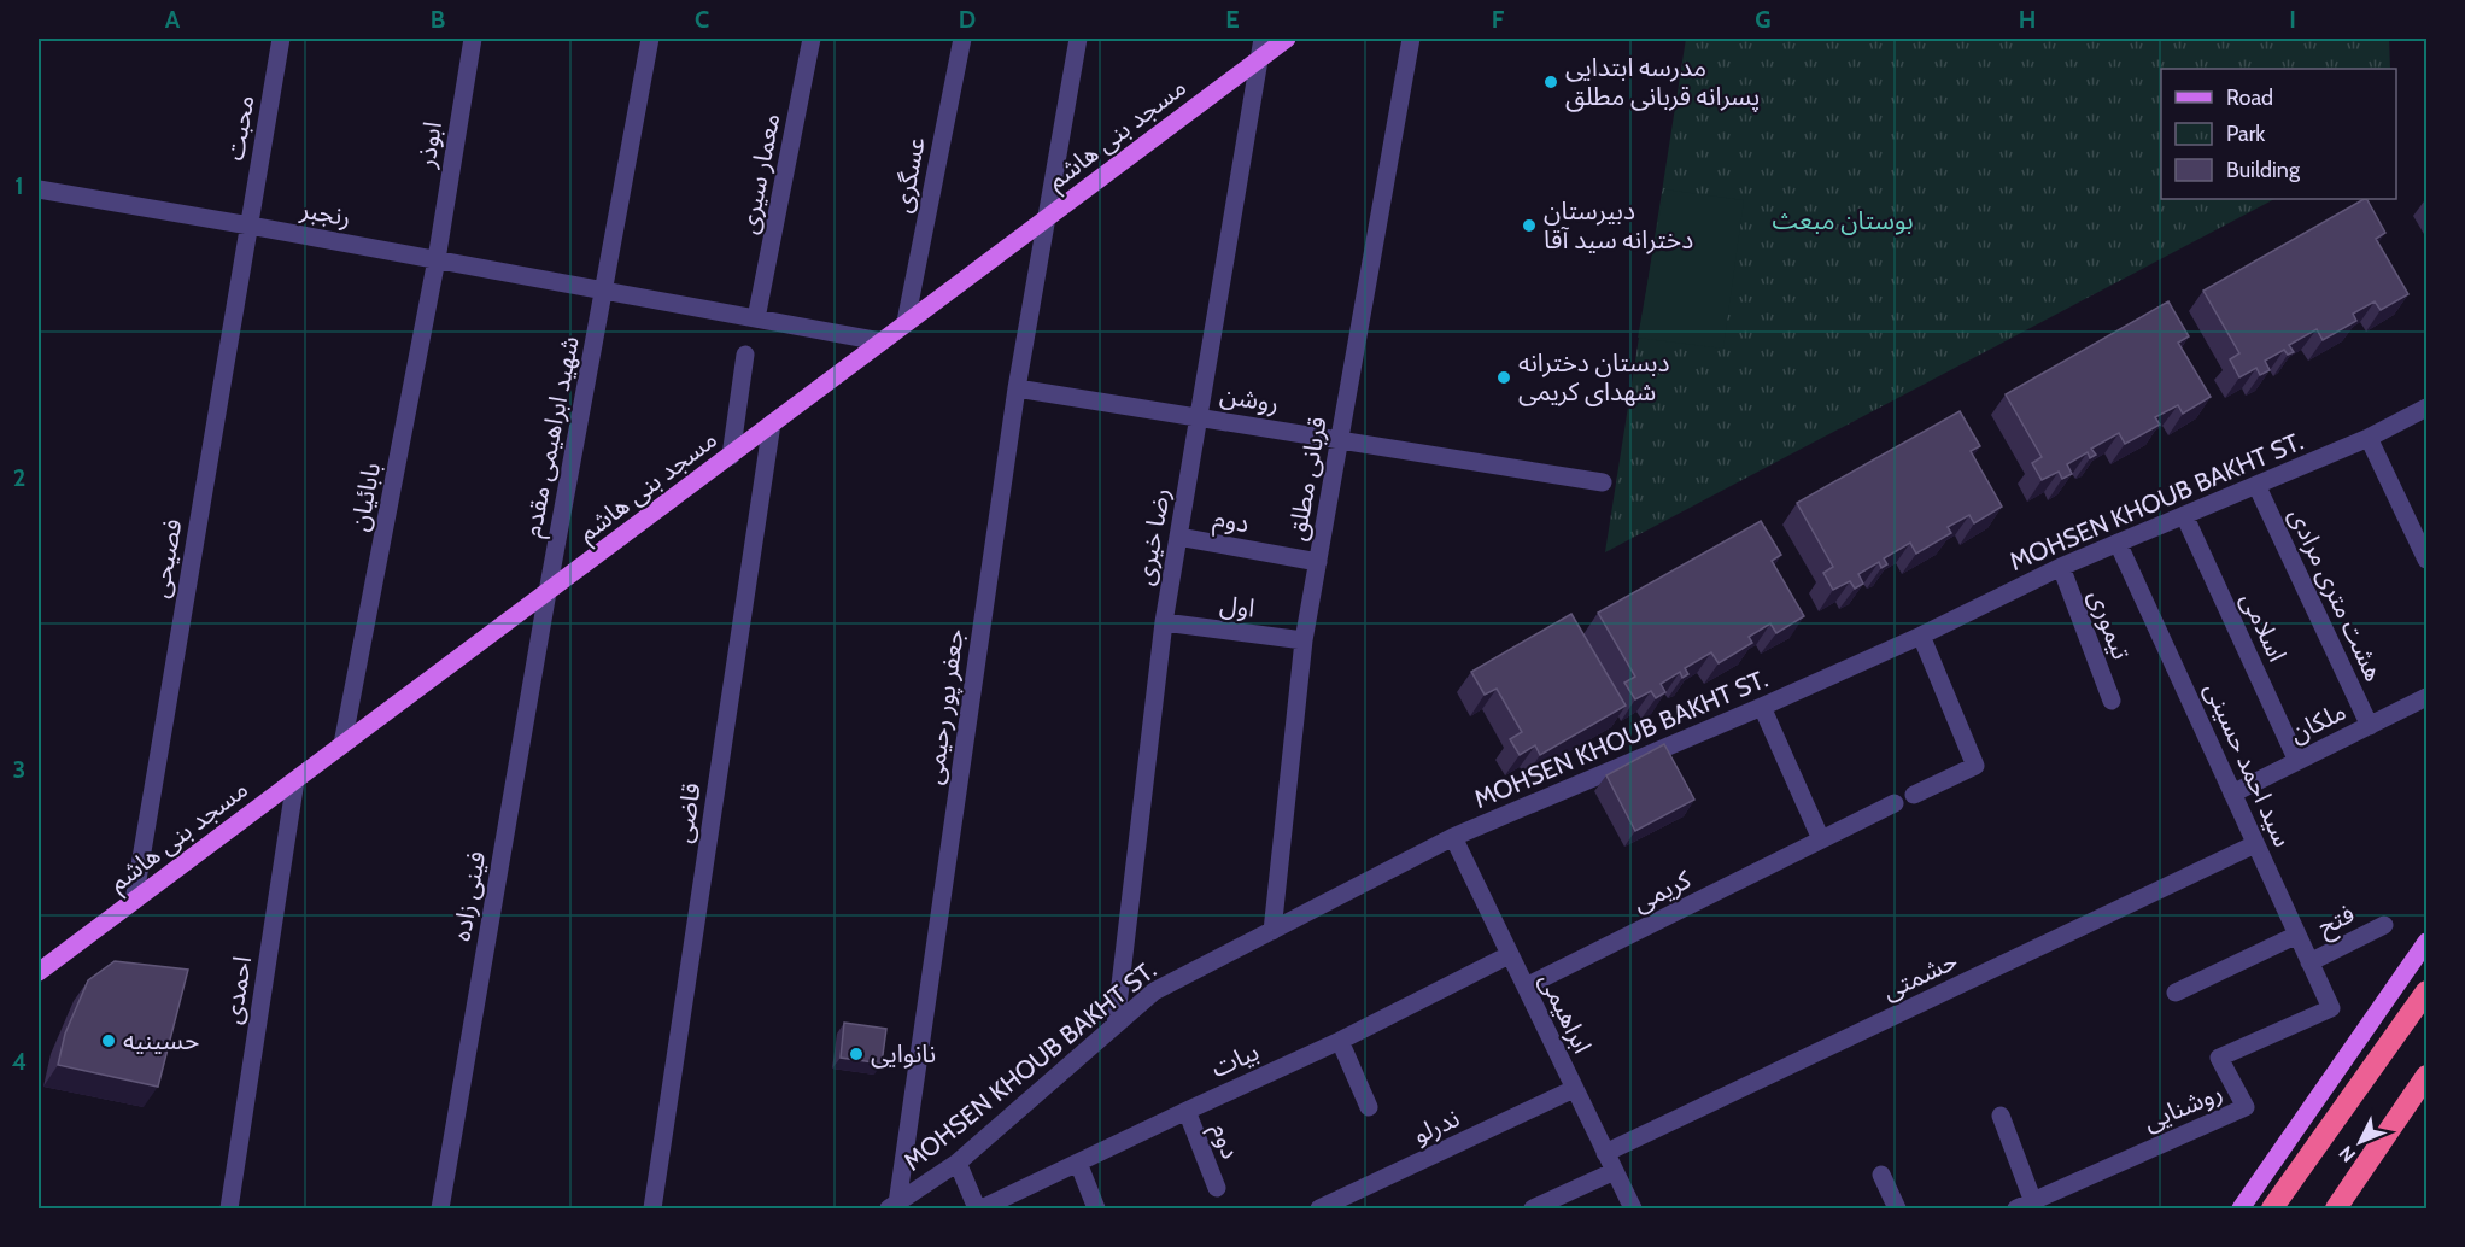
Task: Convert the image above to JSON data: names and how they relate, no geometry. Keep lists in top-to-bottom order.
{
  "streets": {
    "main road": ["مسجد بنی هاشم"],
    "street": [
      "محبت",
      "ابوذر",
      "معمار سیری",
      "عسگری",
      "رنجبر",
      "روشن",
      "شهید ابراهیمی مقدم",
      "قربانی مطلق",
      "بابائیان",
      "MOHSEN KHOUB BAKHT ST.",
      "دوم",
      "رضا خیری",
      "فصیحی",
      "هشت متری مرادی",
      "اول",
      "تیموری",
      "اسلامی",
      "جعفر پور رحیمی",
      "ملکان",
      "سید احمد حسینی",
      "قاضی",
      "کریمی",
      "فینی زاده",
      "فتح",
      "حشمتی",
      "احمدی",
      "ابراهیمی",
      "بیات",
      "روشنایی",
      "ندرلو"
    ]
  },
  "crossings": [
    ["محبت", "رنجبر"],
    ["محبت", "فصیحی"],
    ["مسجد بنی هاشم", "عسگری"],
    ["مسجد بنی هاشم", "رنجبر"],
    ["مسجد بنی هاشم", "شهید ابراهیمی مقدم"],
    ["مسجد بنی هاشم", "بابائیان"],
    ["مسجد بنی هاشم", "رضا خیری"],
    ["مسجد بنی هاشم", "فصیحی"],
    ["مسجد بنی هاشم", "جعفر پور رحیمی"],
    ["مسجد بنی هاشم", "قاضی"],
    ["مسجد بنی هاشم", "فینی زاده"],
    ["مسجد بنی هاشم", "احمدی"],
    ["ابوذر", "رنجبر"],
    ["ابوذر", "بابائیان"],
    ["معمار سیری", "رنجبر"],
    ["رنجبر", "شهید ابراهیمی مقدم"],
    ["رنجبر", "بابائیان"],
    ["رنجبر", "فصیحی"],
    ["روشن", "قربانی مطلق"],
    ["روشن", "رضا خیری"],
    ["روشن", "جعفر پور رحیمی"],
    ["شهید ابراهیمی مقدم", "فینی زاده"],
    ["قربانی مطلق", "MOHSEN KHOUB BAKHT ST."],
    ["قربانی مطلق", "دوم"],
    ["قربانی مطلق", "اول"],
    ["MOHSEN KHOUB BAKHT ST.", "رضا خیری"],
    ["MOHSEN KHOUB BAKHT ST.", "هشت متری مرادی"],
    ["MOHSEN KHOUB BAKHT ST.", "تیموری"],
    ["MOHSEN KHOUB BAKHT ST.", "اسلامی"],
    ["MOHSEN KHOUB BAKHT ST.", "جعفر پور رحیمی"],
    ["MOHSEN KHOUB BAKHT ST.", "سید احمد حسینی"],
    ["MOHSEN KHOUB BAKHT ST.", "ابراهیمی"],
    ["دوم", "رضا خیری"],
    ["دوم", "بیات"],
    ["رضا خیری", "اول"],
    ["هشت متری مرادی", "ملکان"],
    ["اسلامی", "ملکان"],
    ["ملکان", "سید احمد حسینی"],
    ["سید احمد حسینی", "فتح"],
    ["سید احمد حسینی", "حشمتی"],
    ["سید احمد حسینی", "روشنایی"],
    ["کریمی", "ابراهیمی"],
    ["حشمتی", "ابراهیمی"],
    ["ابراهیمی", "بیات"],
    ["ابراهیمی", "ندرلو"]
  ],
  "parks": ["بوستان مبعث"],
  "places": [
    "مدرسه ابتدایی پسرانه قربانی مطلق",
    "دبیرستان دخترانه سید آقا",
    "دبستان دخترانه شهدای کریمی",
    "حسینیه",
    "نانوایی"
  ],
  "legend": ["Road", "Park", "Building"],
  "north": "bottom left",
  "grid": {
    "columns": [
      "A",
      "B",
      "C",
      "D",
      "E",
      "F",
      "G",
      "H",
      "I"
    ],
    "rows": [
      "1",
      "2",
      "3",
      "4"
    ]
  }
}
